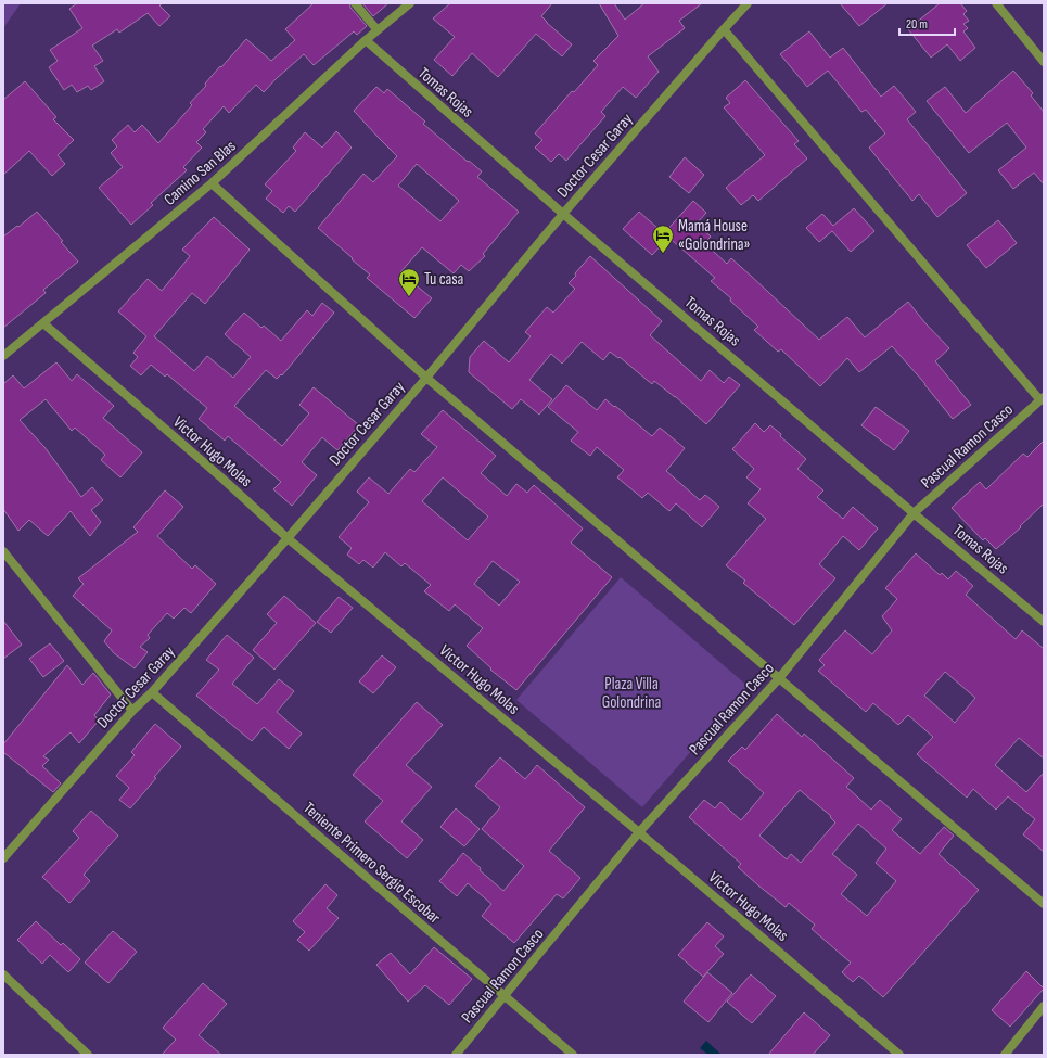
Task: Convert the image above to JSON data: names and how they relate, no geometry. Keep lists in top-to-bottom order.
{
  "streets": {
    "street": [
      "Tomas Rojas",
      "Doctor Cesar Garay",
      "Camino San Blas",
      "Pascual Ramon Casco",
      "Victor Hugo Molas",
      "Teniente Primero Sergio Escobar"
    ]
  },
  "crossings": [
    ["Tomas Rojas", "Doctor Cesar Garay"],
    ["Tomas Rojas", "Camino San Blas"],
    ["Tomas Rojas", "Pascual Ramon Casco"],
    ["Doctor Cesar Garay", "Victor Hugo Molas"],
    ["Doctor Cesar Garay", "Teniente Primero Sergio Escobar"],
    ["Camino San Blas", "Victor Hugo Molas"],
    ["Pascual Ramon Casco", "Victor Hugo Molas"],
    ["Pascual Ramon Casco", "Teniente Primero Sergio Escobar"]
  ],
  "parks": ["Plaza Villa Golondrina"],
  "places": {
    "hotel": ["Mamá House «Golondrina»", "Tu casa"]
  },
  "scale_bar": "20 m"
}
